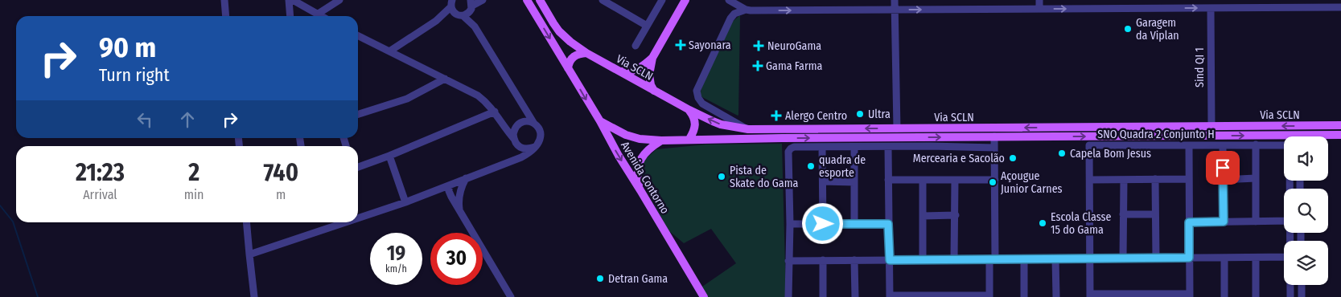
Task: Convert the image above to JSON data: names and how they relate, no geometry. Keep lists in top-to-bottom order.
{
  "streets": {
    "main road": ["Via SCLN", "Avenida Contorno"],
    "street": ["Sind QI 1", "SNO Quadra 2 Conjunto H"]
  },
  "crossings": [
    ["Via SCLN", "Sind QI 1"],
    ["Via SCLN", "Avenida Contorno"]
  ],
  "one_way": ["Avenida Contorno"],
  "places": {
    "other": [
      "Garagem da Viplan",
      "Ultra",
      "Capela Bom Jesus",
      "Mercearia e Sacolão",
      "quadra de esporte",
      "Pista de Skate do Gama",
      "Açougue Junior Carnes",
      "Escola Classe 15 do Gama",
      "Detran Gama"
    ],
    "health": [
      "Sayonara",
      "NeuroGama",
      "Gama Farma",
      "Alergo Centro"
    ]
  },
  "page": {
    "turn": ["90 m", "Turn right"],
    "eta": [
      "21:23",
      "Arrival",
      "2",
      "min",
      "740",
      "m"
    ],
    "speed": "19 km/h",
    "limit": "30"
  }
}
